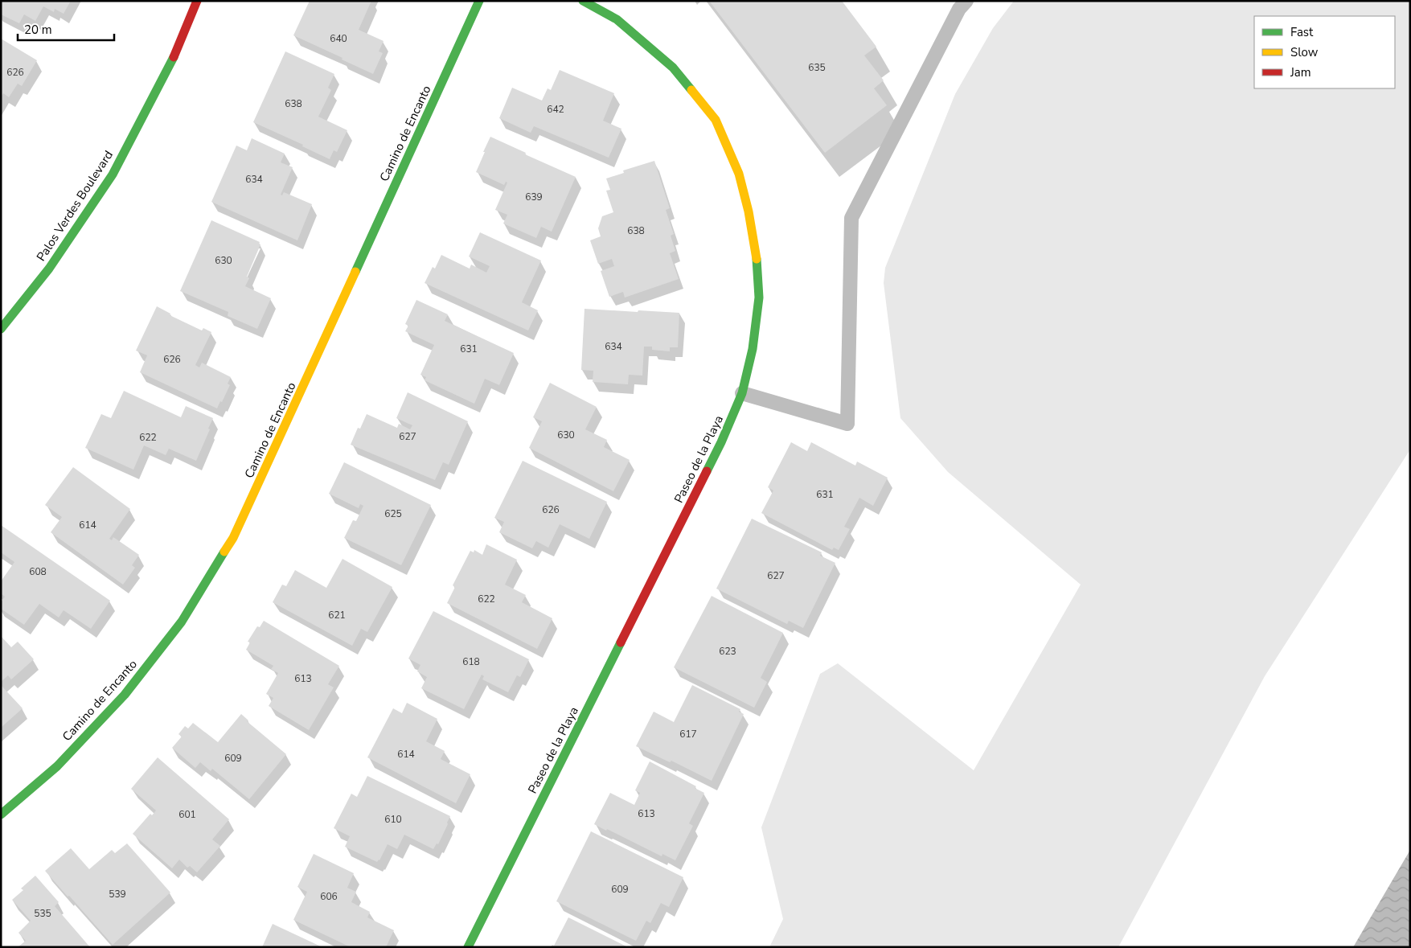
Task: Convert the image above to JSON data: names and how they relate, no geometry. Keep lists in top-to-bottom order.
{
  "streets": {
    "street": ["Camino de Encanto", "Palos Verdes Boulevard", "Paseo de la Playa"]
  },
  "house_numbers": [
    "640",
    "635",
    "626",
    "638",
    "642",
    "634",
    "639",
    "638",
    "630",
    "634",
    "631",
    "626",
    "630",
    "627",
    "622",
    "631",
    "626",
    "625",
    "614",
    "608",
    "627",
    "622",
    "621",
    "623",
    "618",
    "613",
    "617",
    "614",
    "609",
    "613",
    "601",
    "610",
    "609",
    "539",
    "606",
    "535"
  ],
  "legend": ["Fast", "Slow", "Jam"],
  "scale_bar": "20 m"
}
